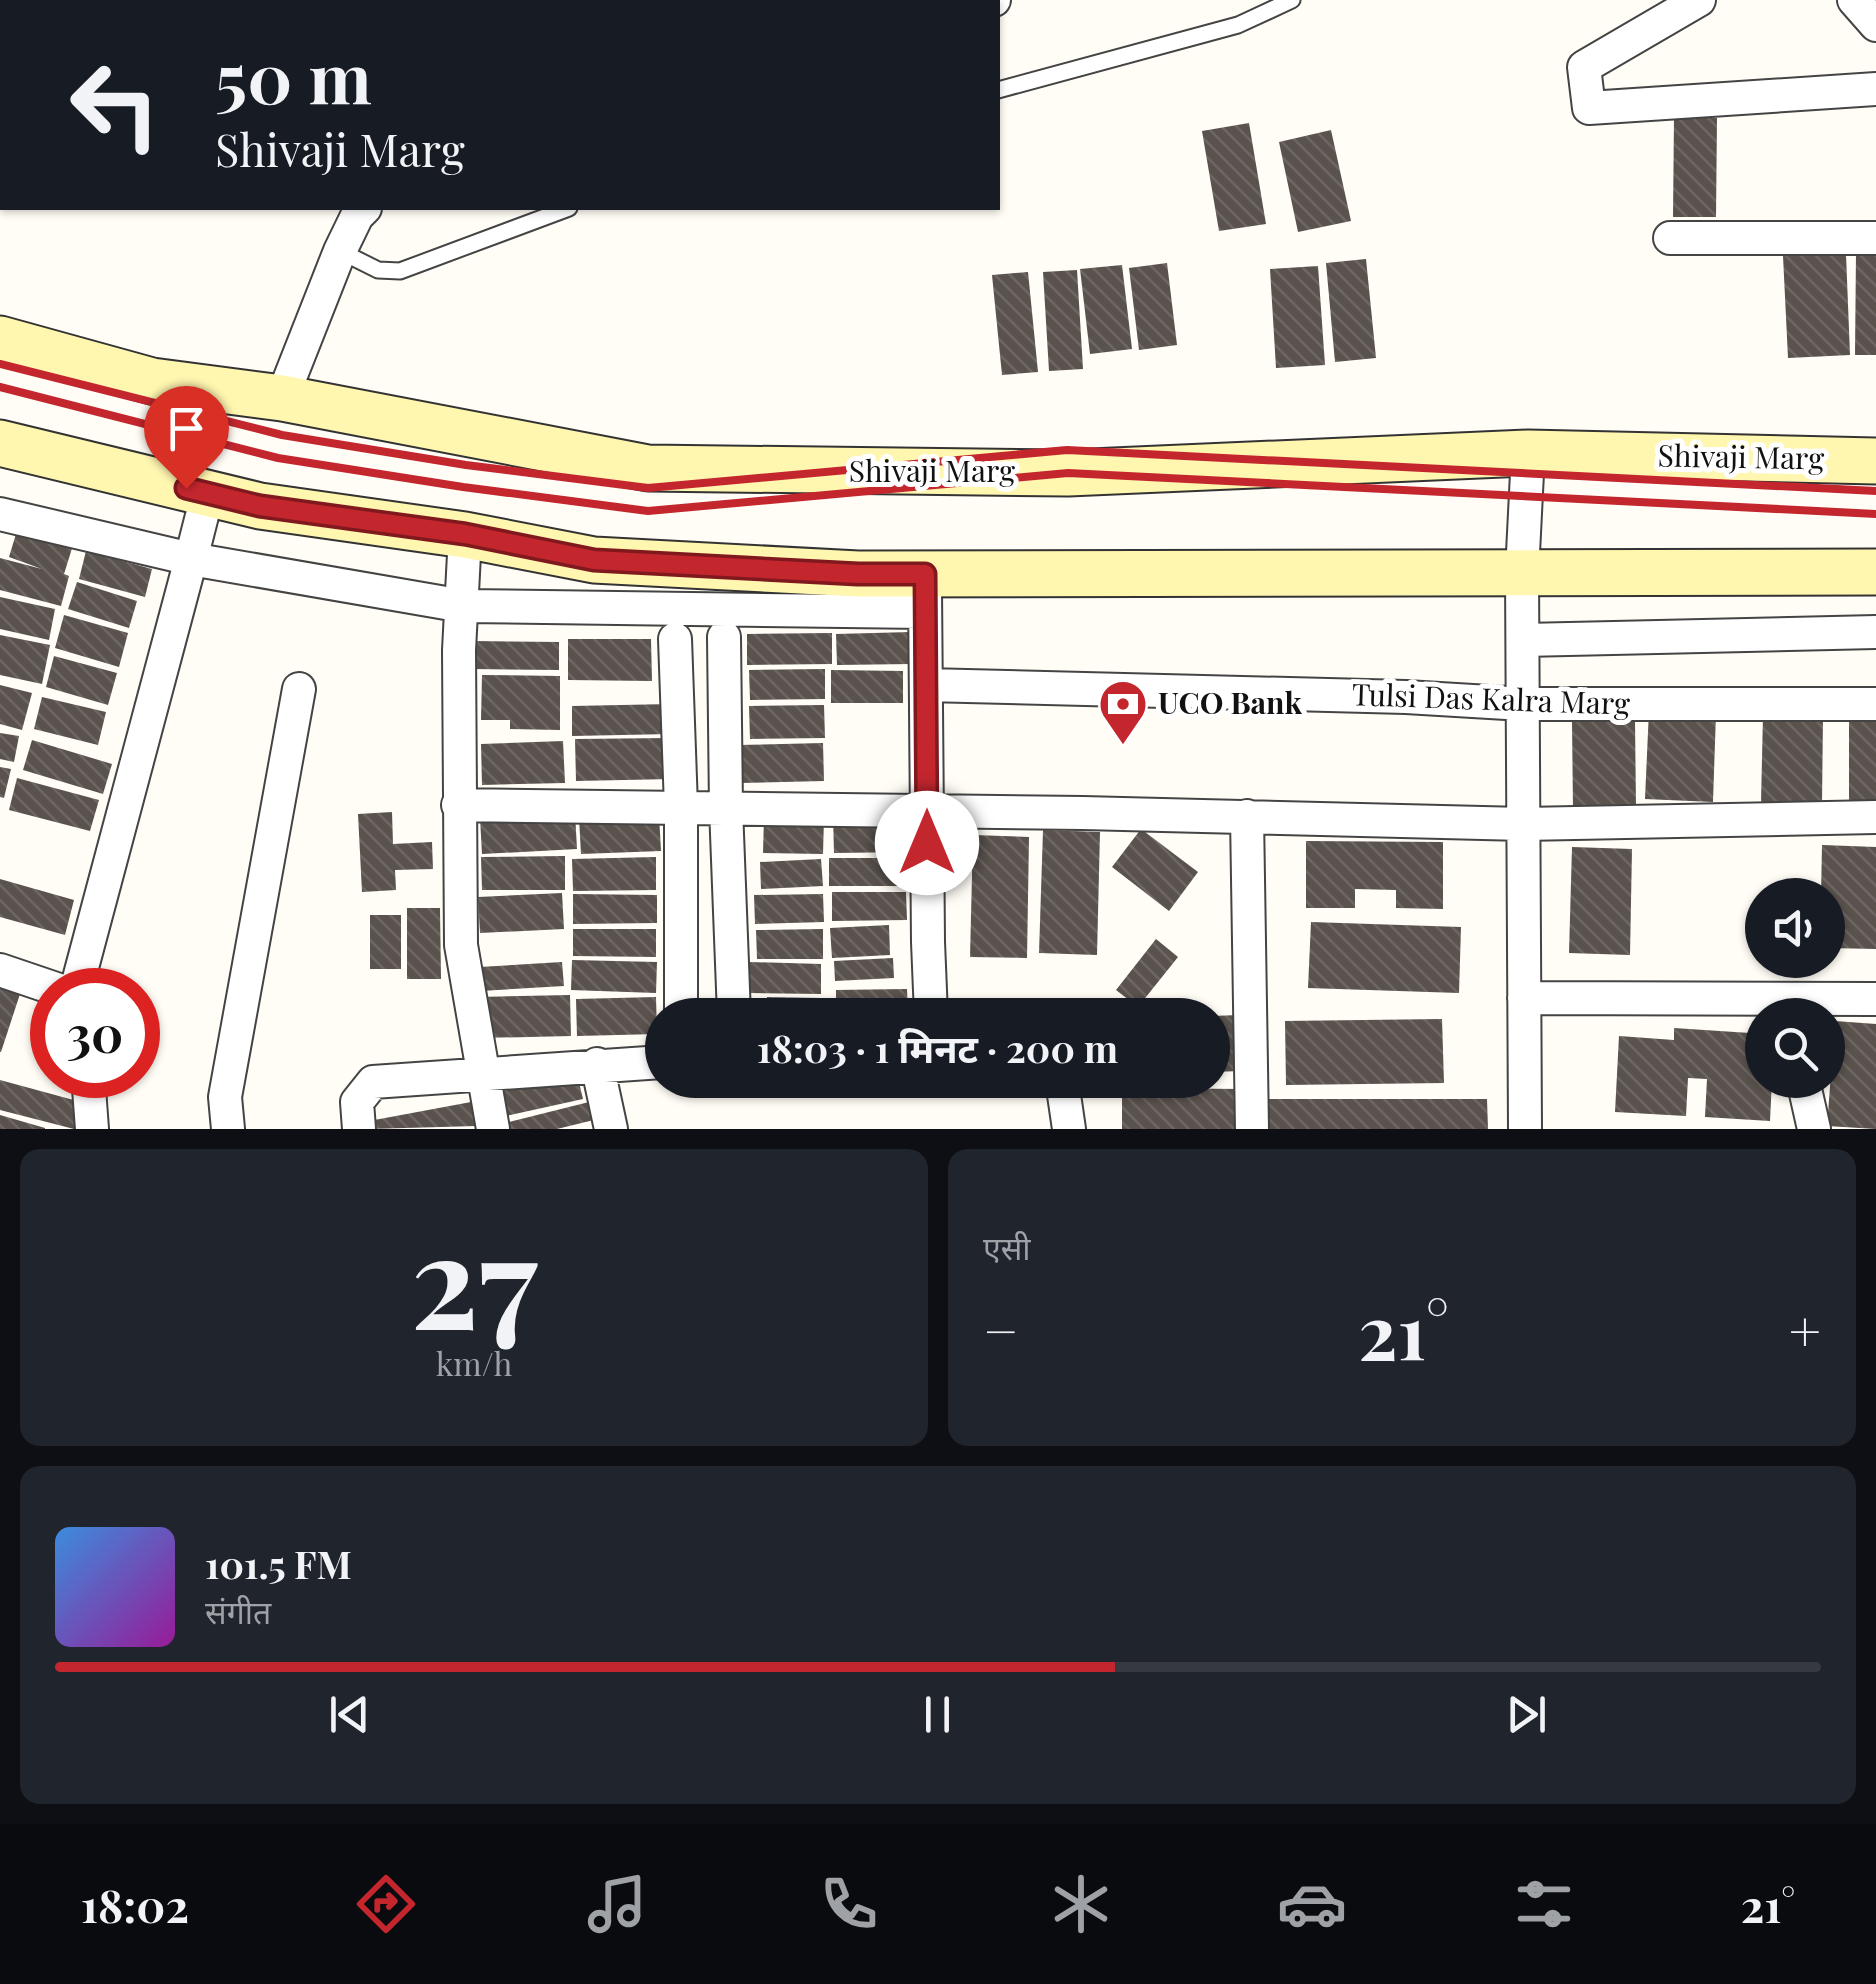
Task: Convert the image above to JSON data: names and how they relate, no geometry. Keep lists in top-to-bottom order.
{
  "streets": {
    "main road": ["Shivaji Marg"],
    "street": ["Tulsi Das Kalra Marg"]
  },
  "places": {
    "bank": ["UCO Bank"]
  },
  "page": {
    "turn": ["50 m", "Shivaji Marg"],
    "limit": "30",
    "trip": "18:03 · 1 मिनट · 200 m",
    "tile": [
      ["27", "km/h"],
      "एसी"
    ],
    "heat": ["−", "21°", "+"],
    "song": ["101.5 FM", "संगीत"],
    "tabs": ["18:02", "21°"]
  }
}
